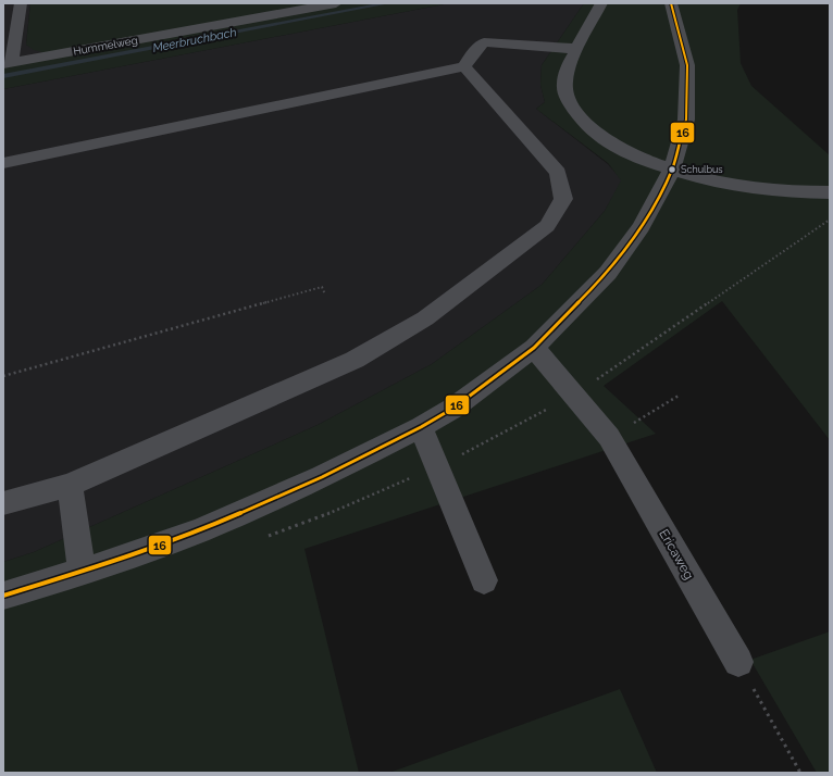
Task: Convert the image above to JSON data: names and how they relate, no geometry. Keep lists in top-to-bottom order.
{
  "streets": {
    "street": ["Hummelweg", "Ericaweg"]
  },
  "water": ["Meerbruchbach"],
  "places": ["Schulbus"],
  "lines": ["transit line 16"]
}
